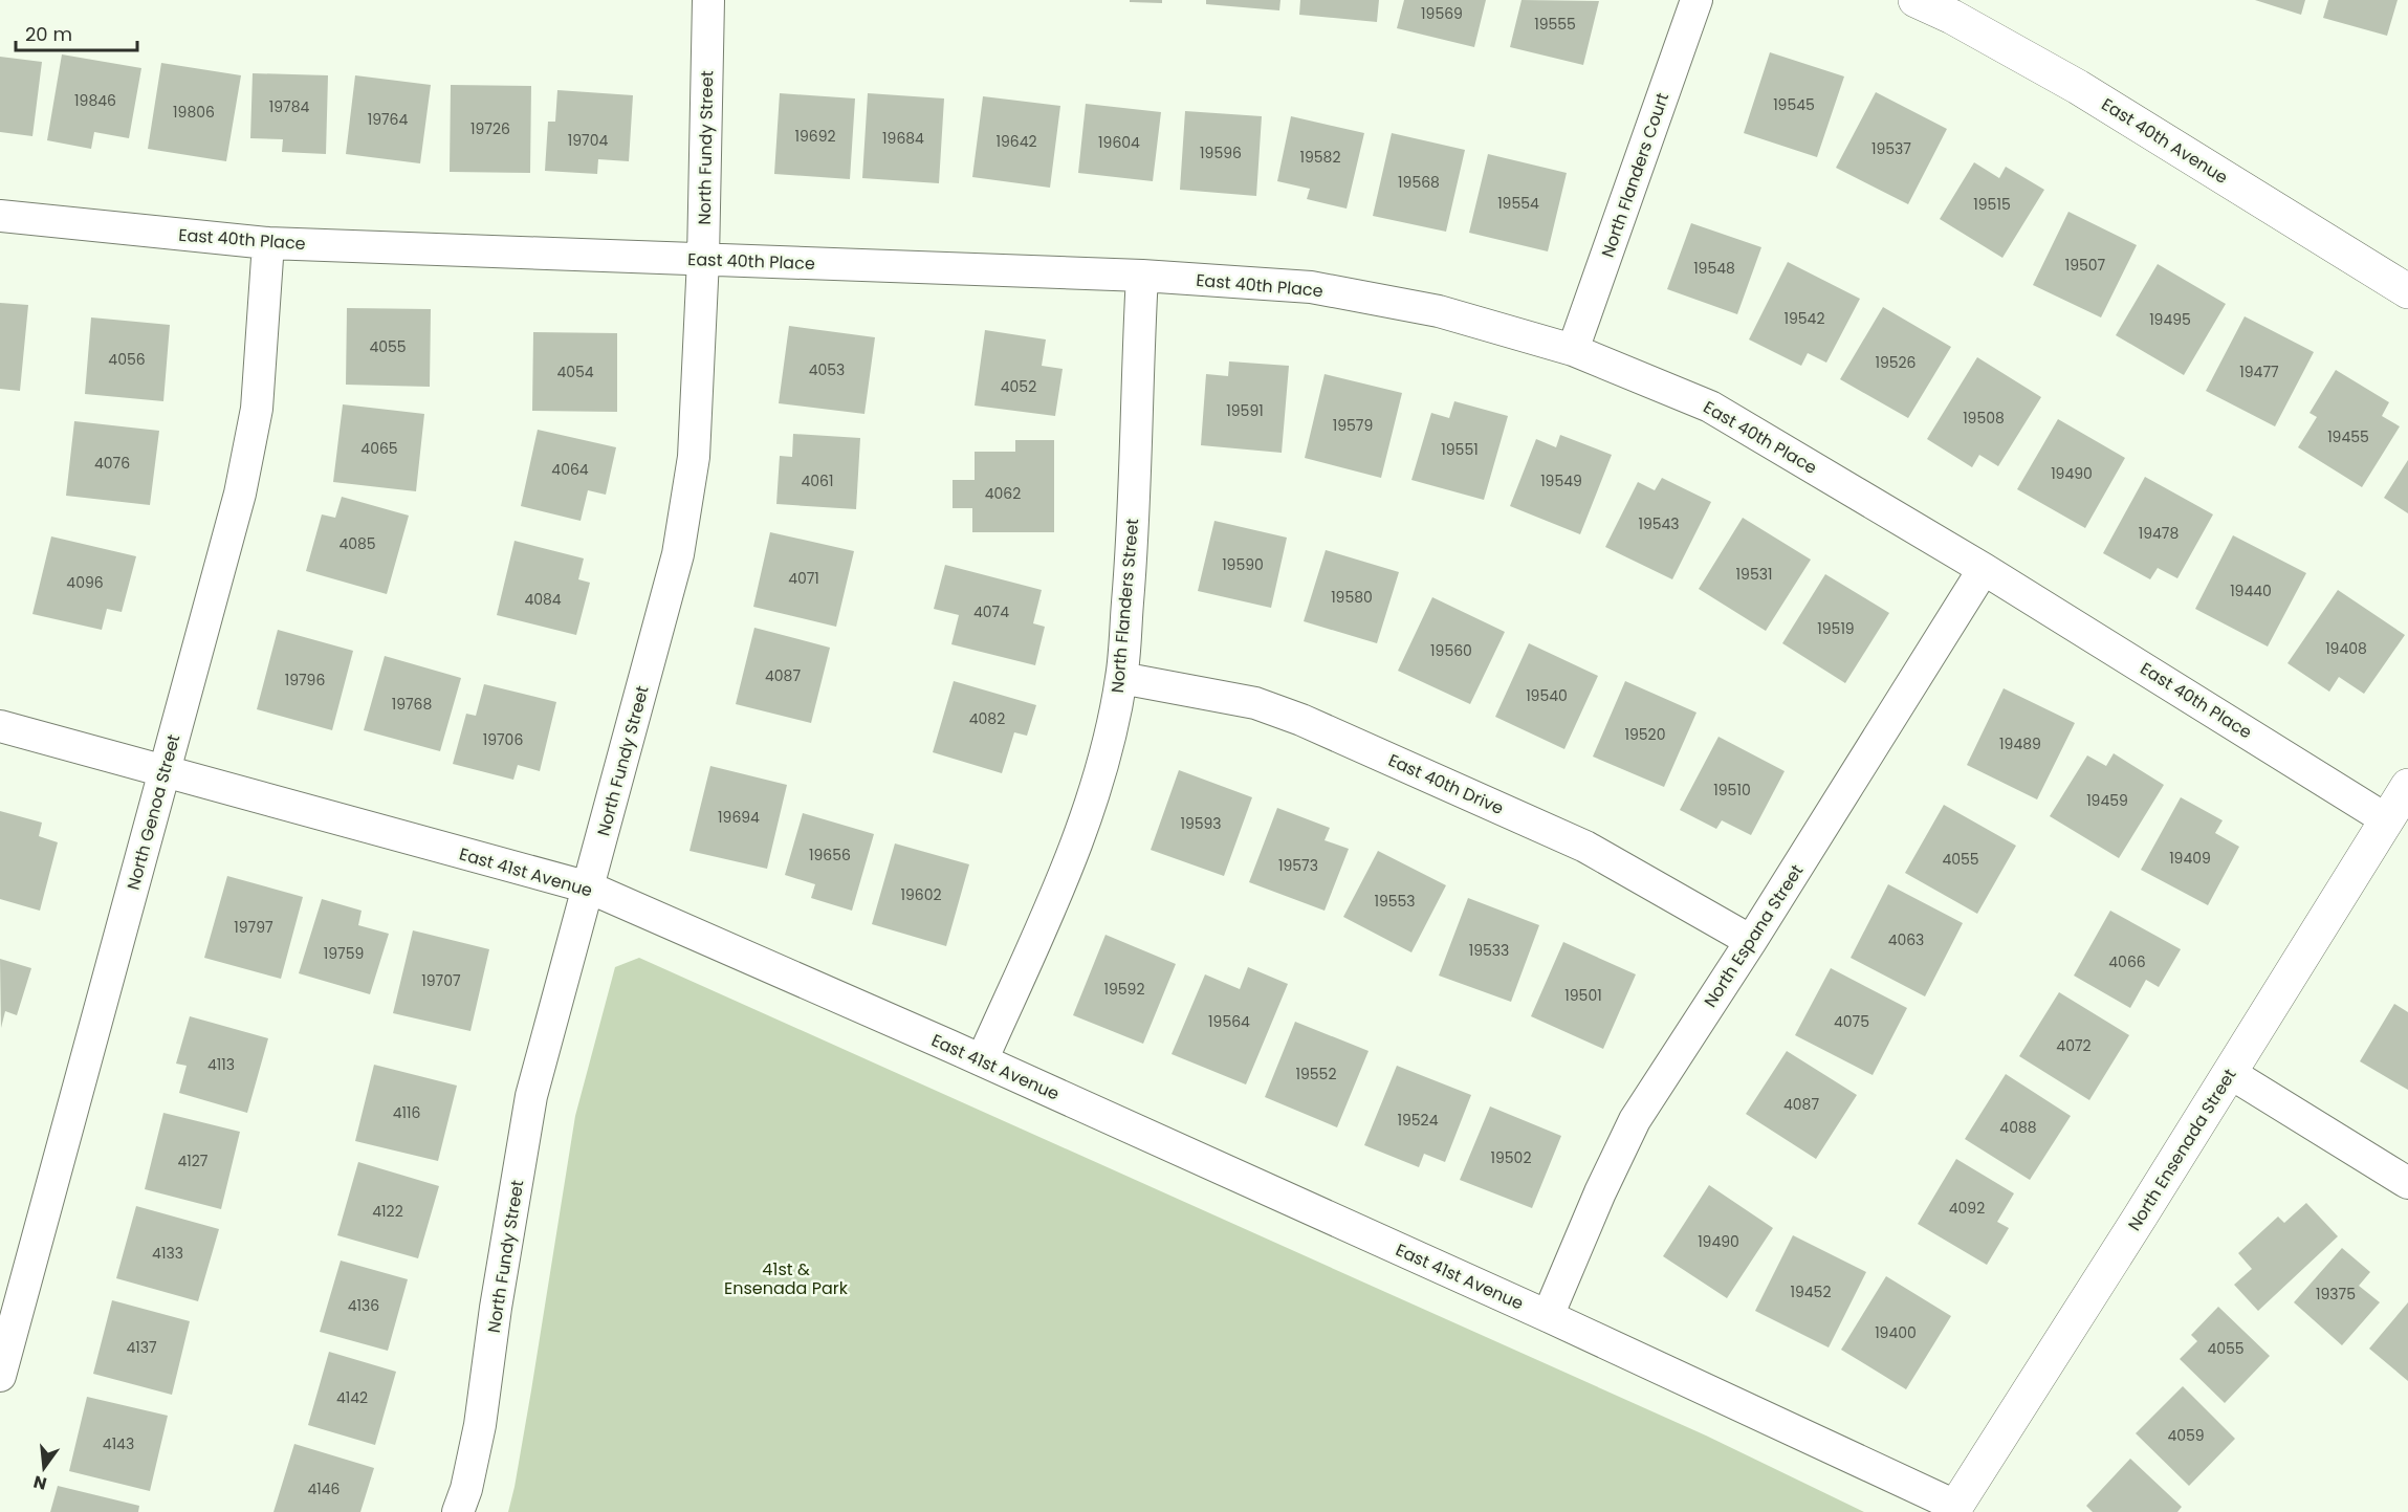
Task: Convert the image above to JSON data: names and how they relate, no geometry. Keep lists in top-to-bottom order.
{
  "streets": {
    "street": [
      "East 40th Avenue",
      "North Fundy Street",
      "North Flanders Court",
      "East 40th Place",
      "North Flanders Street",
      "East 40th Drive",
      "North Genoa Street",
      "East 41st Avenue",
      "North Espana Street",
      "North Ensenada Street"
    ]
  },
  "crossings": [
    ["North Fundy Street", "East 40th Place"],
    ["North Fundy Street", "East 41st Avenue"],
    ["North Flanders Court", "East 40th Place"],
    ["East 40th Place", "North Flanders Street"],
    ["East 40th Place", "North Genoa Street"],
    ["East 40th Place", "North Espana Street"],
    ["East 40th Place", "North Ensenada Street"],
    ["North Flanders Street", "East 40th Drive"],
    ["North Flanders Street", "East 41st Avenue"],
    ["East 40th Drive", "North Espana Street"],
    ["North Genoa Street", "East 41st Avenue"],
    ["East 41st Avenue", "North Espana Street"],
    ["East 41st Avenue", "North Ensenada Street"]
  ],
  "parks": ["41st & Ensenada Park"],
  "house_numbers": [
    "19569",
    "19555",
    "19846",
    "19545",
    "19784",
    "19806",
    "19764",
    "19726",
    "19692",
    "19684",
    "19704",
    "19642",
    "19604",
    "19537",
    "19596",
    "19582",
    "19568",
    "19554",
    "19515",
    "19507",
    "19548",
    "19542",
    "19495",
    "4055",
    "4056",
    "19526",
    "4053",
    "4054",
    "19477",
    "4052",
    "19591",
    "19508",
    "19579",
    "19455",
    "4065",
    "19551",
    "4076",
    "4064",
    "19490",
    "4061",
    "19549",
    "4062",
    "19543",
    "19478",
    "4085",
    "19590",
    "19531",
    "4071",
    "4096",
    "19440",
    "19580",
    "4084",
    "4074",
    "19519",
    "19408",
    "19560",
    "4087",
    "19796",
    "19540",
    "19768",
    "4082",
    "19520",
    "19706",
    "19489",
    "19510",
    "19459",
    "19694",
    "19593",
    "19656",
    "19409",
    "4055",
    "19573",
    "19602",
    "19553",
    "19797",
    "4063",
    "19533",
    "19759",
    "4066",
    "19707",
    "19592",
    "19501",
    "19564",
    "4075",
    "4072",
    "4113",
    "19552",
    "4087",
    "4116",
    "19524",
    "4088",
    "19502",
    "4127",
    "4092",
    "4122",
    "19490",
    "4133",
    "19452",
    "19375",
    "4136",
    "19400",
    "4137",
    "4055",
    "4142",
    "4059",
    "4143",
    "4146"
  ],
  "scale_bar": "20 m",
  "north": "bottom"
}
